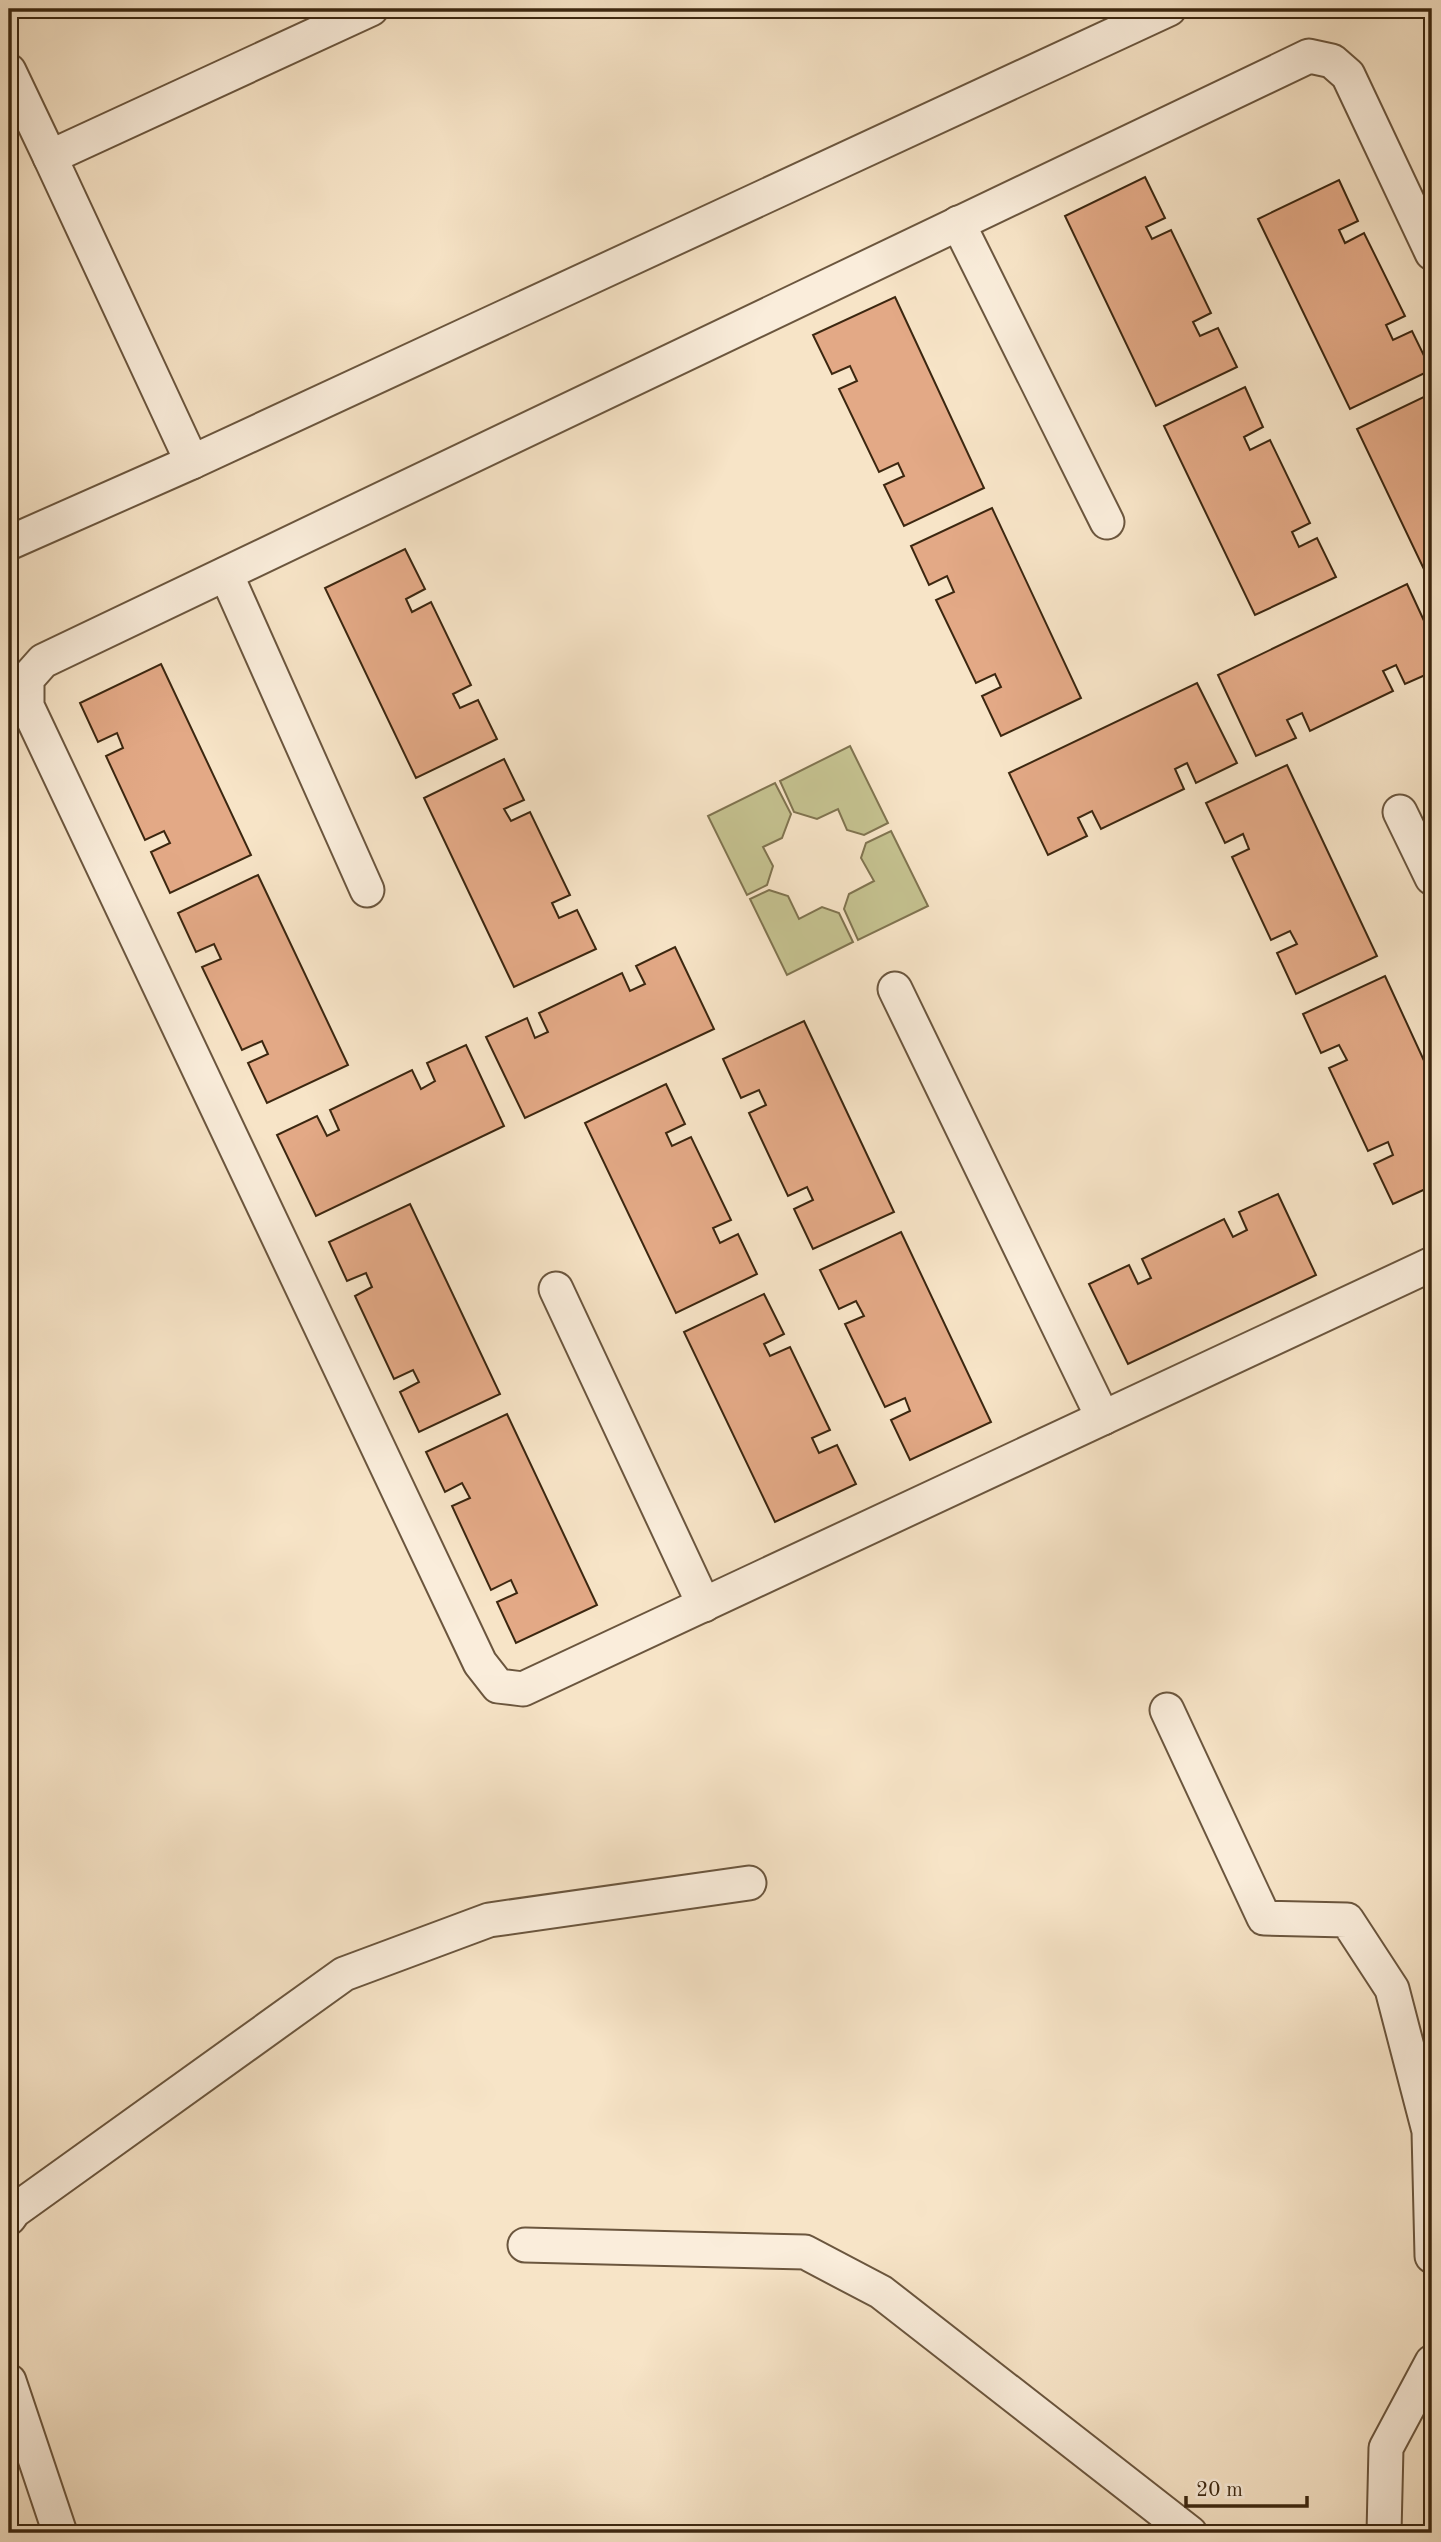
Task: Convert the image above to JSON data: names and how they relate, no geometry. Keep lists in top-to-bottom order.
{
  "scale_bar": "20 m"
}
